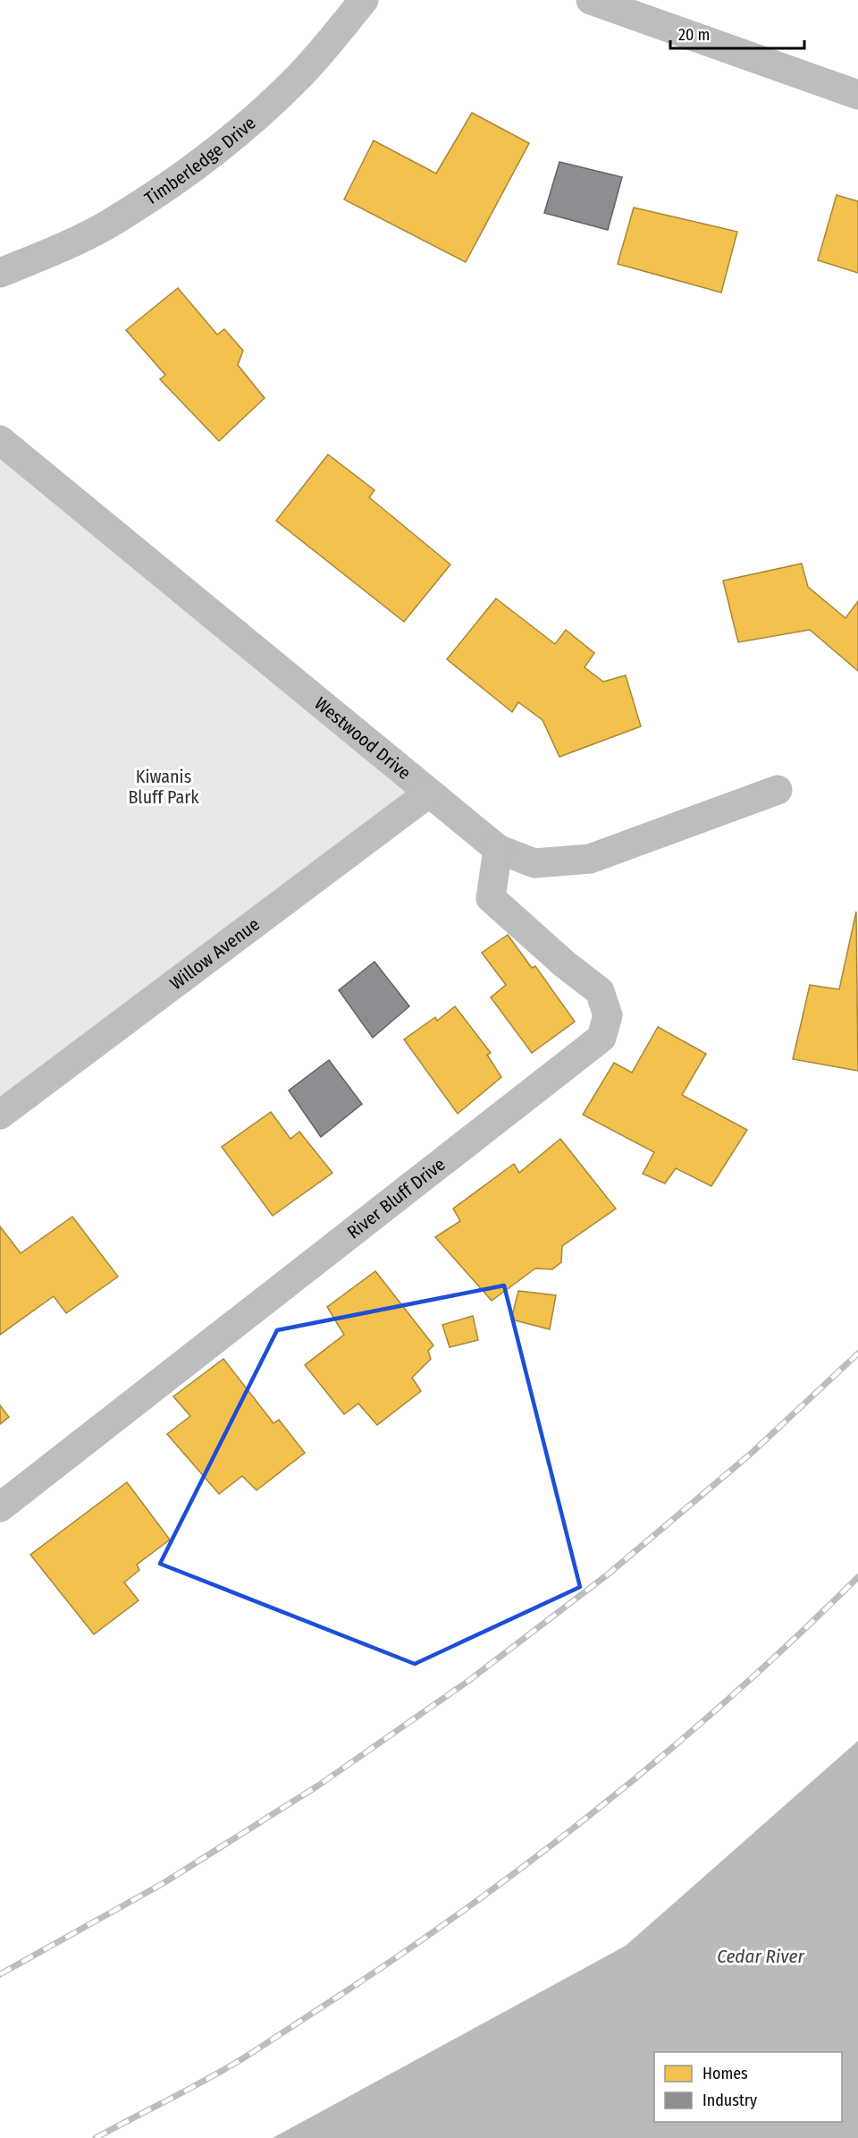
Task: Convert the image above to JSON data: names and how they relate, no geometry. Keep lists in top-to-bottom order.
{
  "streets": {
    "street": [
      "Timberledge Drive",
      "Westwood Drive",
      "Willow Avenue",
      "River Bluff Drive"
    ]
  },
  "crossings": [
    ["Westwood Drive", "Willow Avenue"],
    ["Westwood Drive", "River Bluff Drive"]
  ],
  "water": ["Cedar River"],
  "parks": ["Kiwanis Bluff Park"],
  "legend": ["Homes", "Industry"],
  "scale_bar": "20 m"
}
